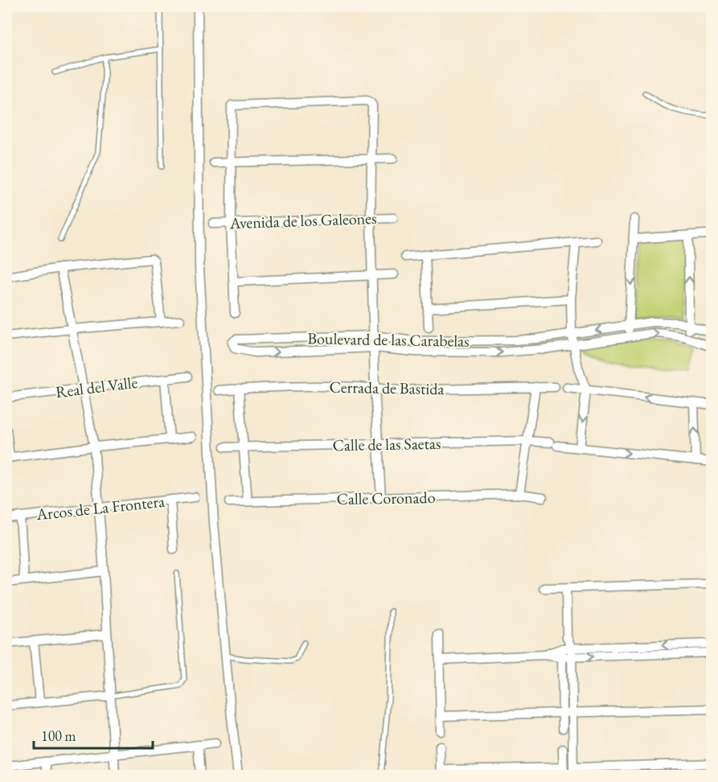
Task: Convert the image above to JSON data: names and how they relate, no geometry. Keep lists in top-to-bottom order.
{
  "streets": {
    "street": [
      "Avenida de los Galeones",
      "Boulevard de las Carabelas",
      "Real del Valle",
      "Cerrada de Bastida",
      "Calle de las Saetas",
      "Calle Coronado",
      "Arcos de La Frontera"
    ]
  },
  "scale_bar": "100 m"
}
